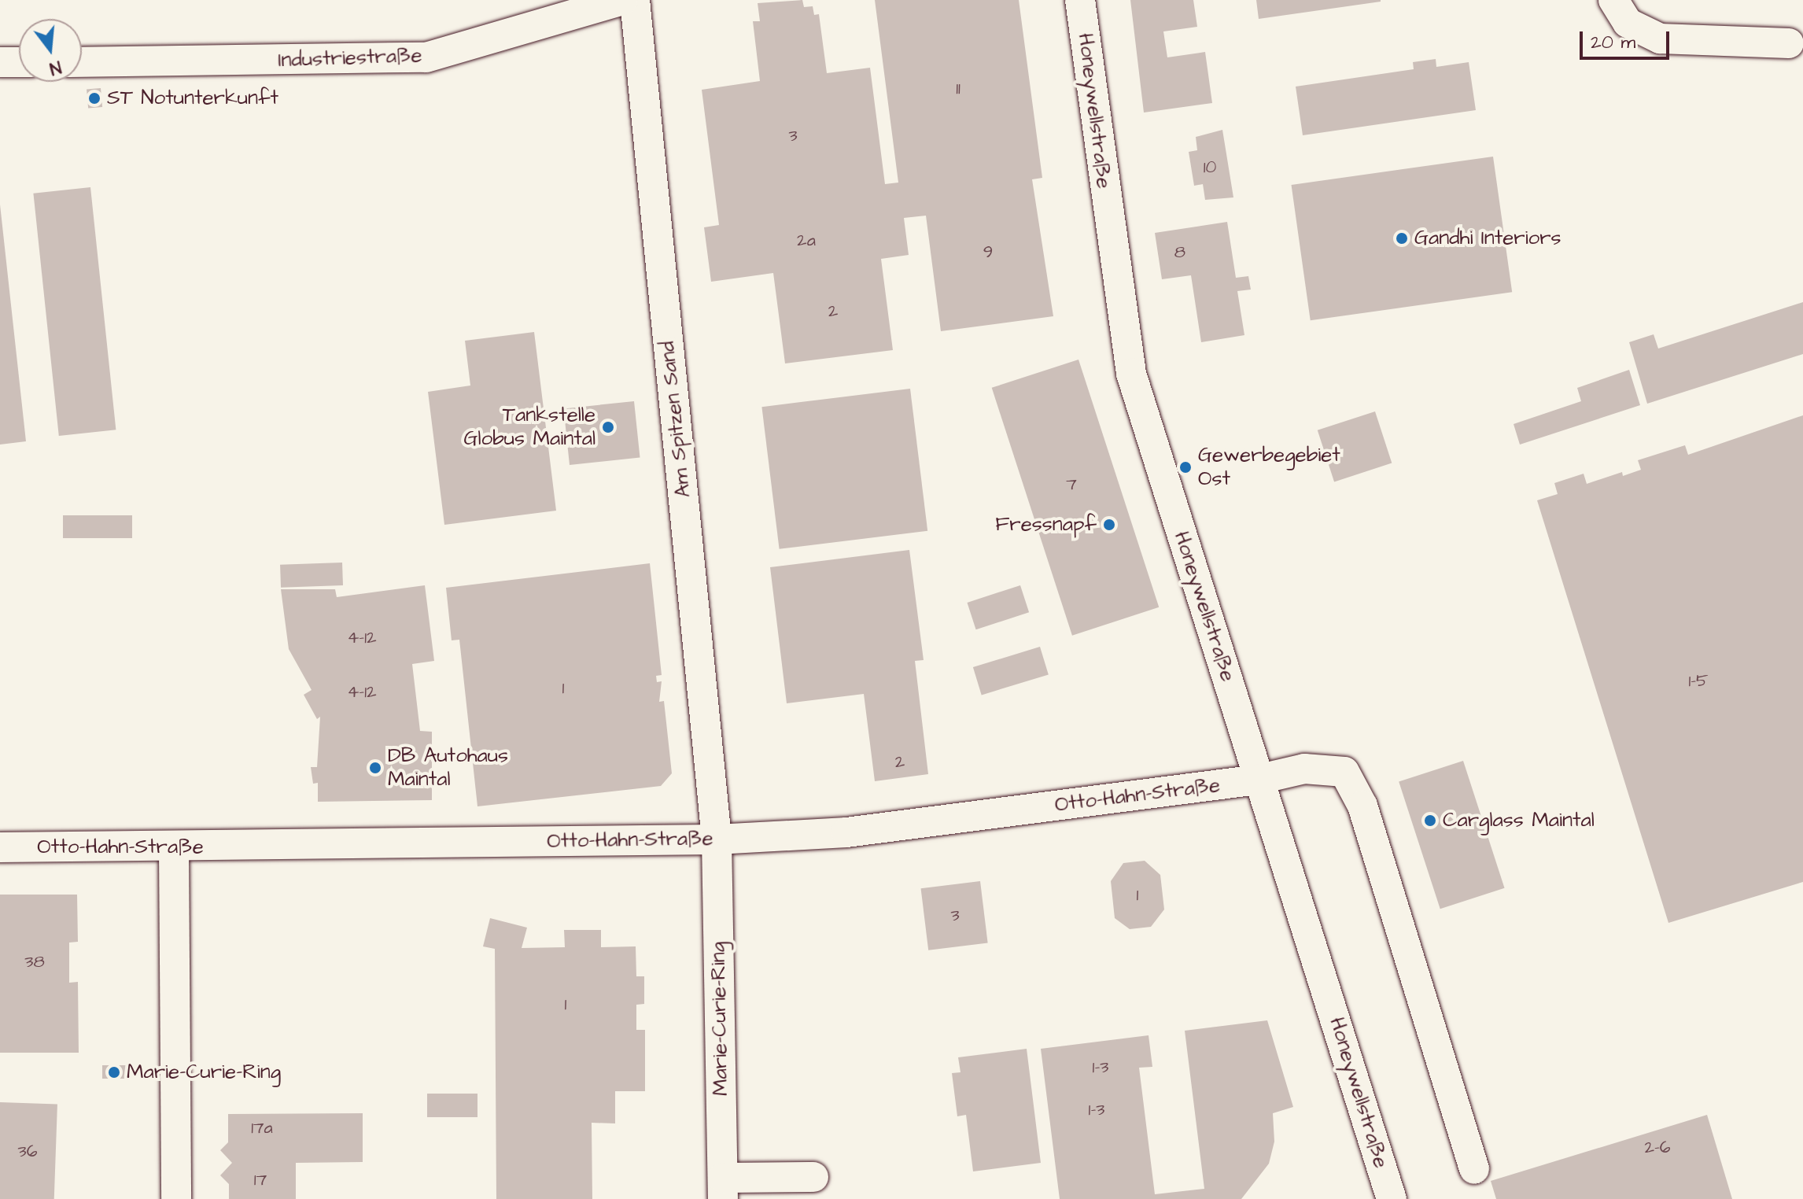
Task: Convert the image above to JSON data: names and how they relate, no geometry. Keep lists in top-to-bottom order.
{
  "streets": {
    "street": [
      "Industriestraße",
      "Honeywellstraße",
      "Am Spitzen Sand",
      "Otto-Hahn-Straße",
      "Marie-Curie-Ring"
    ]
  },
  "crossings": [
    ["Honeywellstraße", "Otto-Hahn-Straße"],
    ["Am Spitzen Sand", "Otto-Hahn-Straße"],
    ["Am Spitzen Sand", "Marie-Curie-Ring"],
    ["Otto-Hahn-Straße", "Marie-Curie-Ring"]
  ],
  "places": [
    "ST Notunterkunft",
    "Gandhi Interiors",
    "Tankstelle Globus Maintal",
    "Gewerbegebiet Ost",
    "Fressnapf",
    "DB Autohaus Maintal",
    "Carglass Maintal",
    "Marie-Curie-Ring"
  ],
  "house_numbers": [
    "11",
    "3",
    "10",
    "2a",
    "9",
    "8",
    "2",
    "7",
    "4-12",
    "1-5",
    "1",
    "4-12",
    "2",
    "1",
    "3",
    "38",
    "1",
    "1-3",
    "1-3",
    "17a",
    "2-6",
    "36",
    "17"
  ],
  "scale_bar": "20 m",
  "north": "bottom"
}
